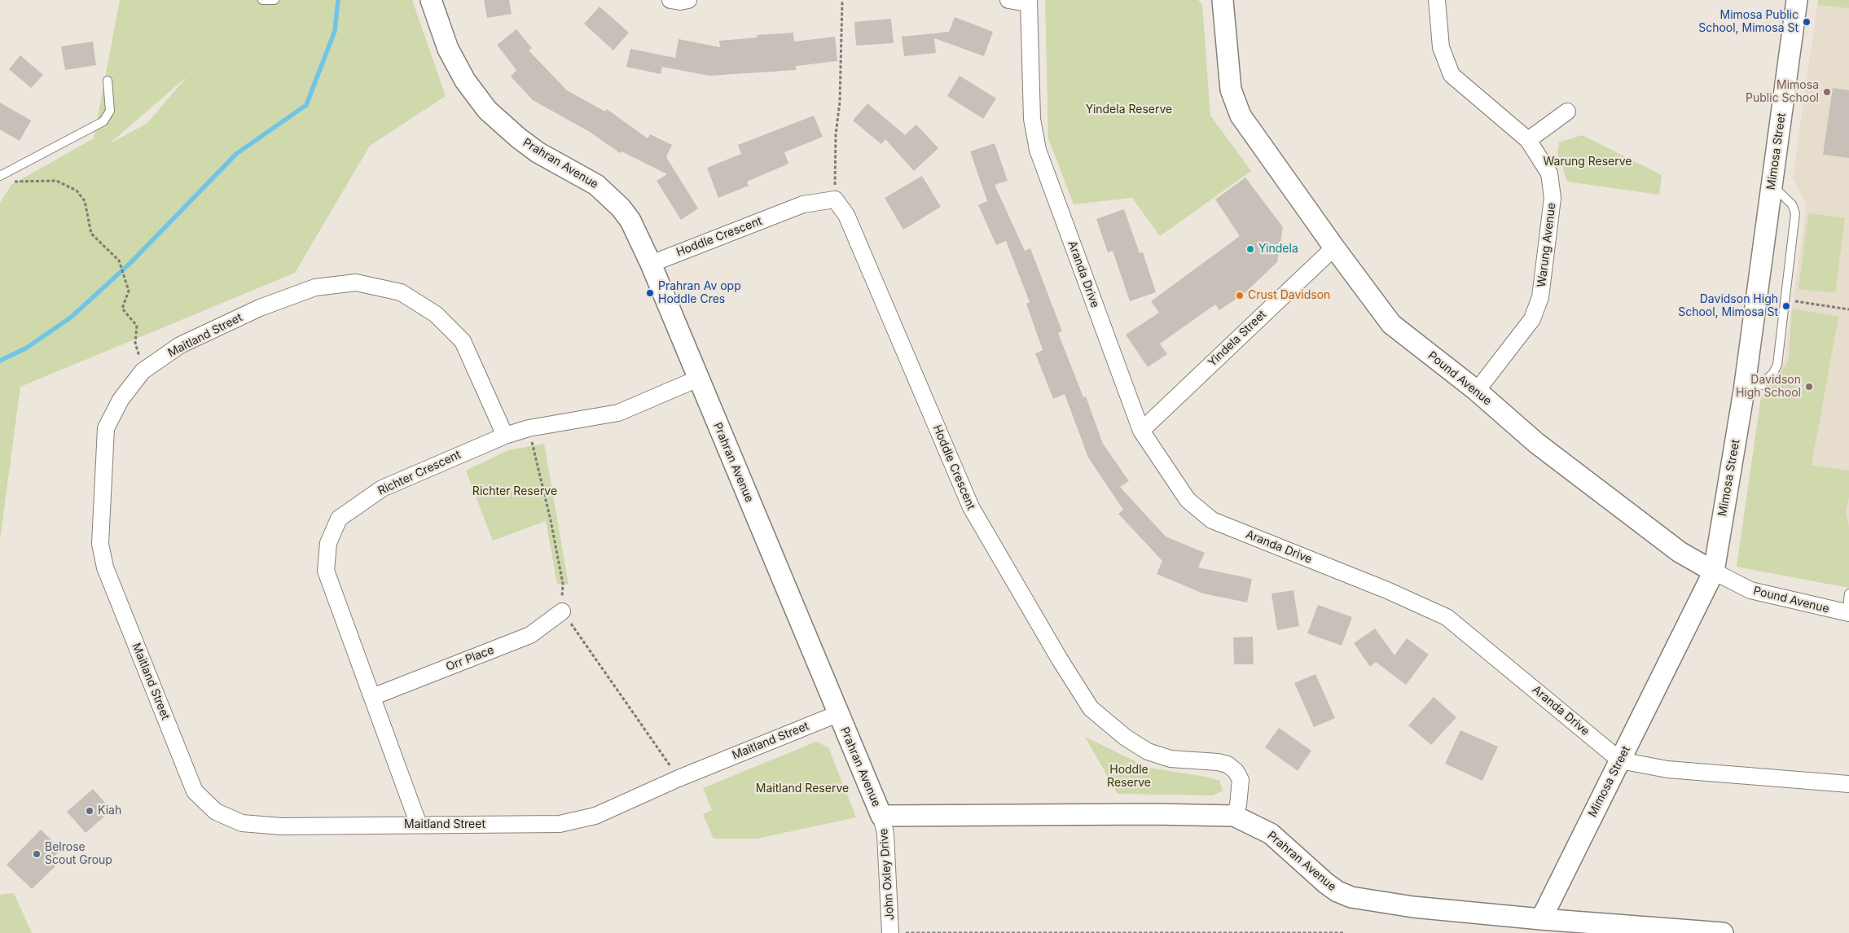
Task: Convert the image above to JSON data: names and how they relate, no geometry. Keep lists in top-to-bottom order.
{
  "streets": {
    "street": [
      "Mimosa Street",
      "Prahran Avenue",
      "Hoddle Crescent",
      "Warung Avenue",
      "Aranda Drive",
      "Maitland Street",
      "Yindela Street",
      "Pound Avenue",
      "Richter Crescent",
      "Orr Place",
      "John Oxley Drive"
    ]
  },
  "crossings": [
    ["Mimosa Street", "Prahran Avenue"],
    ["Mimosa Street", "Aranda Drive"],
    ["Mimosa Street", "Pound Avenue"],
    ["Prahran Avenue", "Hoddle Crescent"],
    ["Prahran Avenue", "Maitland Street"],
    ["Prahran Avenue", "Richter Crescent"],
    ["Prahran Avenue", "John Oxley Drive"],
    ["Warung Avenue", "Pound Avenue"],
    ["Aranda Drive", "Yindela Street"],
    ["Maitland Street", "Richter Crescent"],
    ["Yindela Street", "Pound Avenue"],
    ["Richter Crescent", "Orr Place"]
  ],
  "parks": [
    "Yindela Reserve",
    "Warung Reserve",
    "Richter Reserve",
    "Hoddle Reserve",
    "Maitland Reserve"
  ],
  "places": [
    "Mimosa Public School, Mimosa St",
    "Mimosa Public School",
    "Yindela",
    "Prahran Av opp Hoddle Cres",
    "Crust Davidson",
    "Davidson High School, Mimosa St",
    "Davidson High School",
    "Kiah",
    "Belrose Scout Group"
  ]
}
